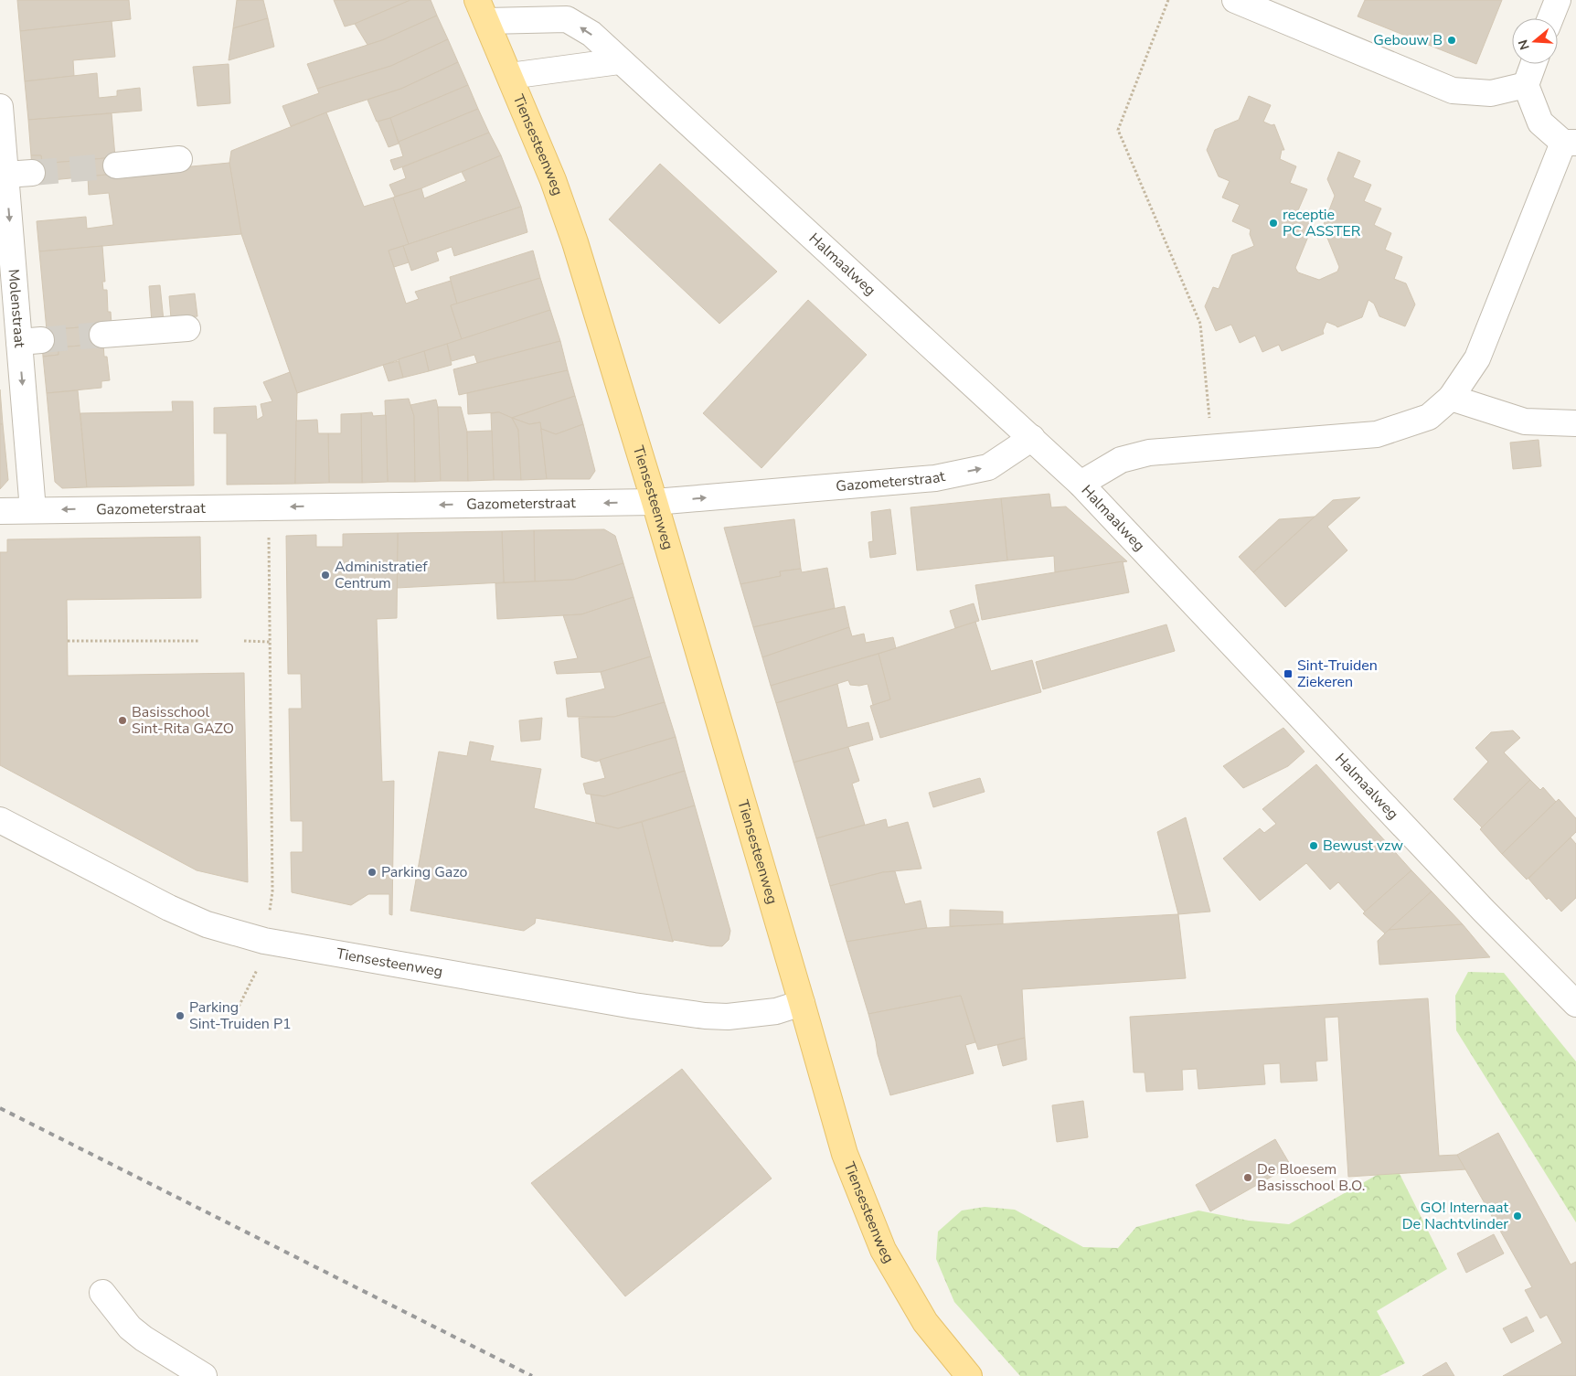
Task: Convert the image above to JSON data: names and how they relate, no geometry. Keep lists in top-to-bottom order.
{
  "streets": {
    "main road": ["Tiensesteenweg"],
    "street": ["Halmaalweg", "Molenstraat", "Gazometerstraat"]
  },
  "crossings": [
    ["Tiensesteenweg", "Halmaalweg"],
    ["Tiensesteenweg", "Gazometerstraat"],
    ["Halmaalweg", "Gazometerstraat"],
    ["Molenstraat", "Gazometerstraat"]
  ],
  "one_way": ["Molenstraat"],
  "places": {
    "other": [
      "Gebouw B",
      "receptie PC ASSTER",
      "Administratief Centrum",
      "Basisschool Sint-Rita GAZO",
      "Bewust vzw",
      "Parking Gazo",
      "Parking Sint-Truiden P1",
      "De Bloesem Basisschool B.O.",
      "GO! Internaat De Nachtvlinder"
    ],
    "transit": ["Sint-Truiden Ziekeren"]
  },
  "north": "left"
}
